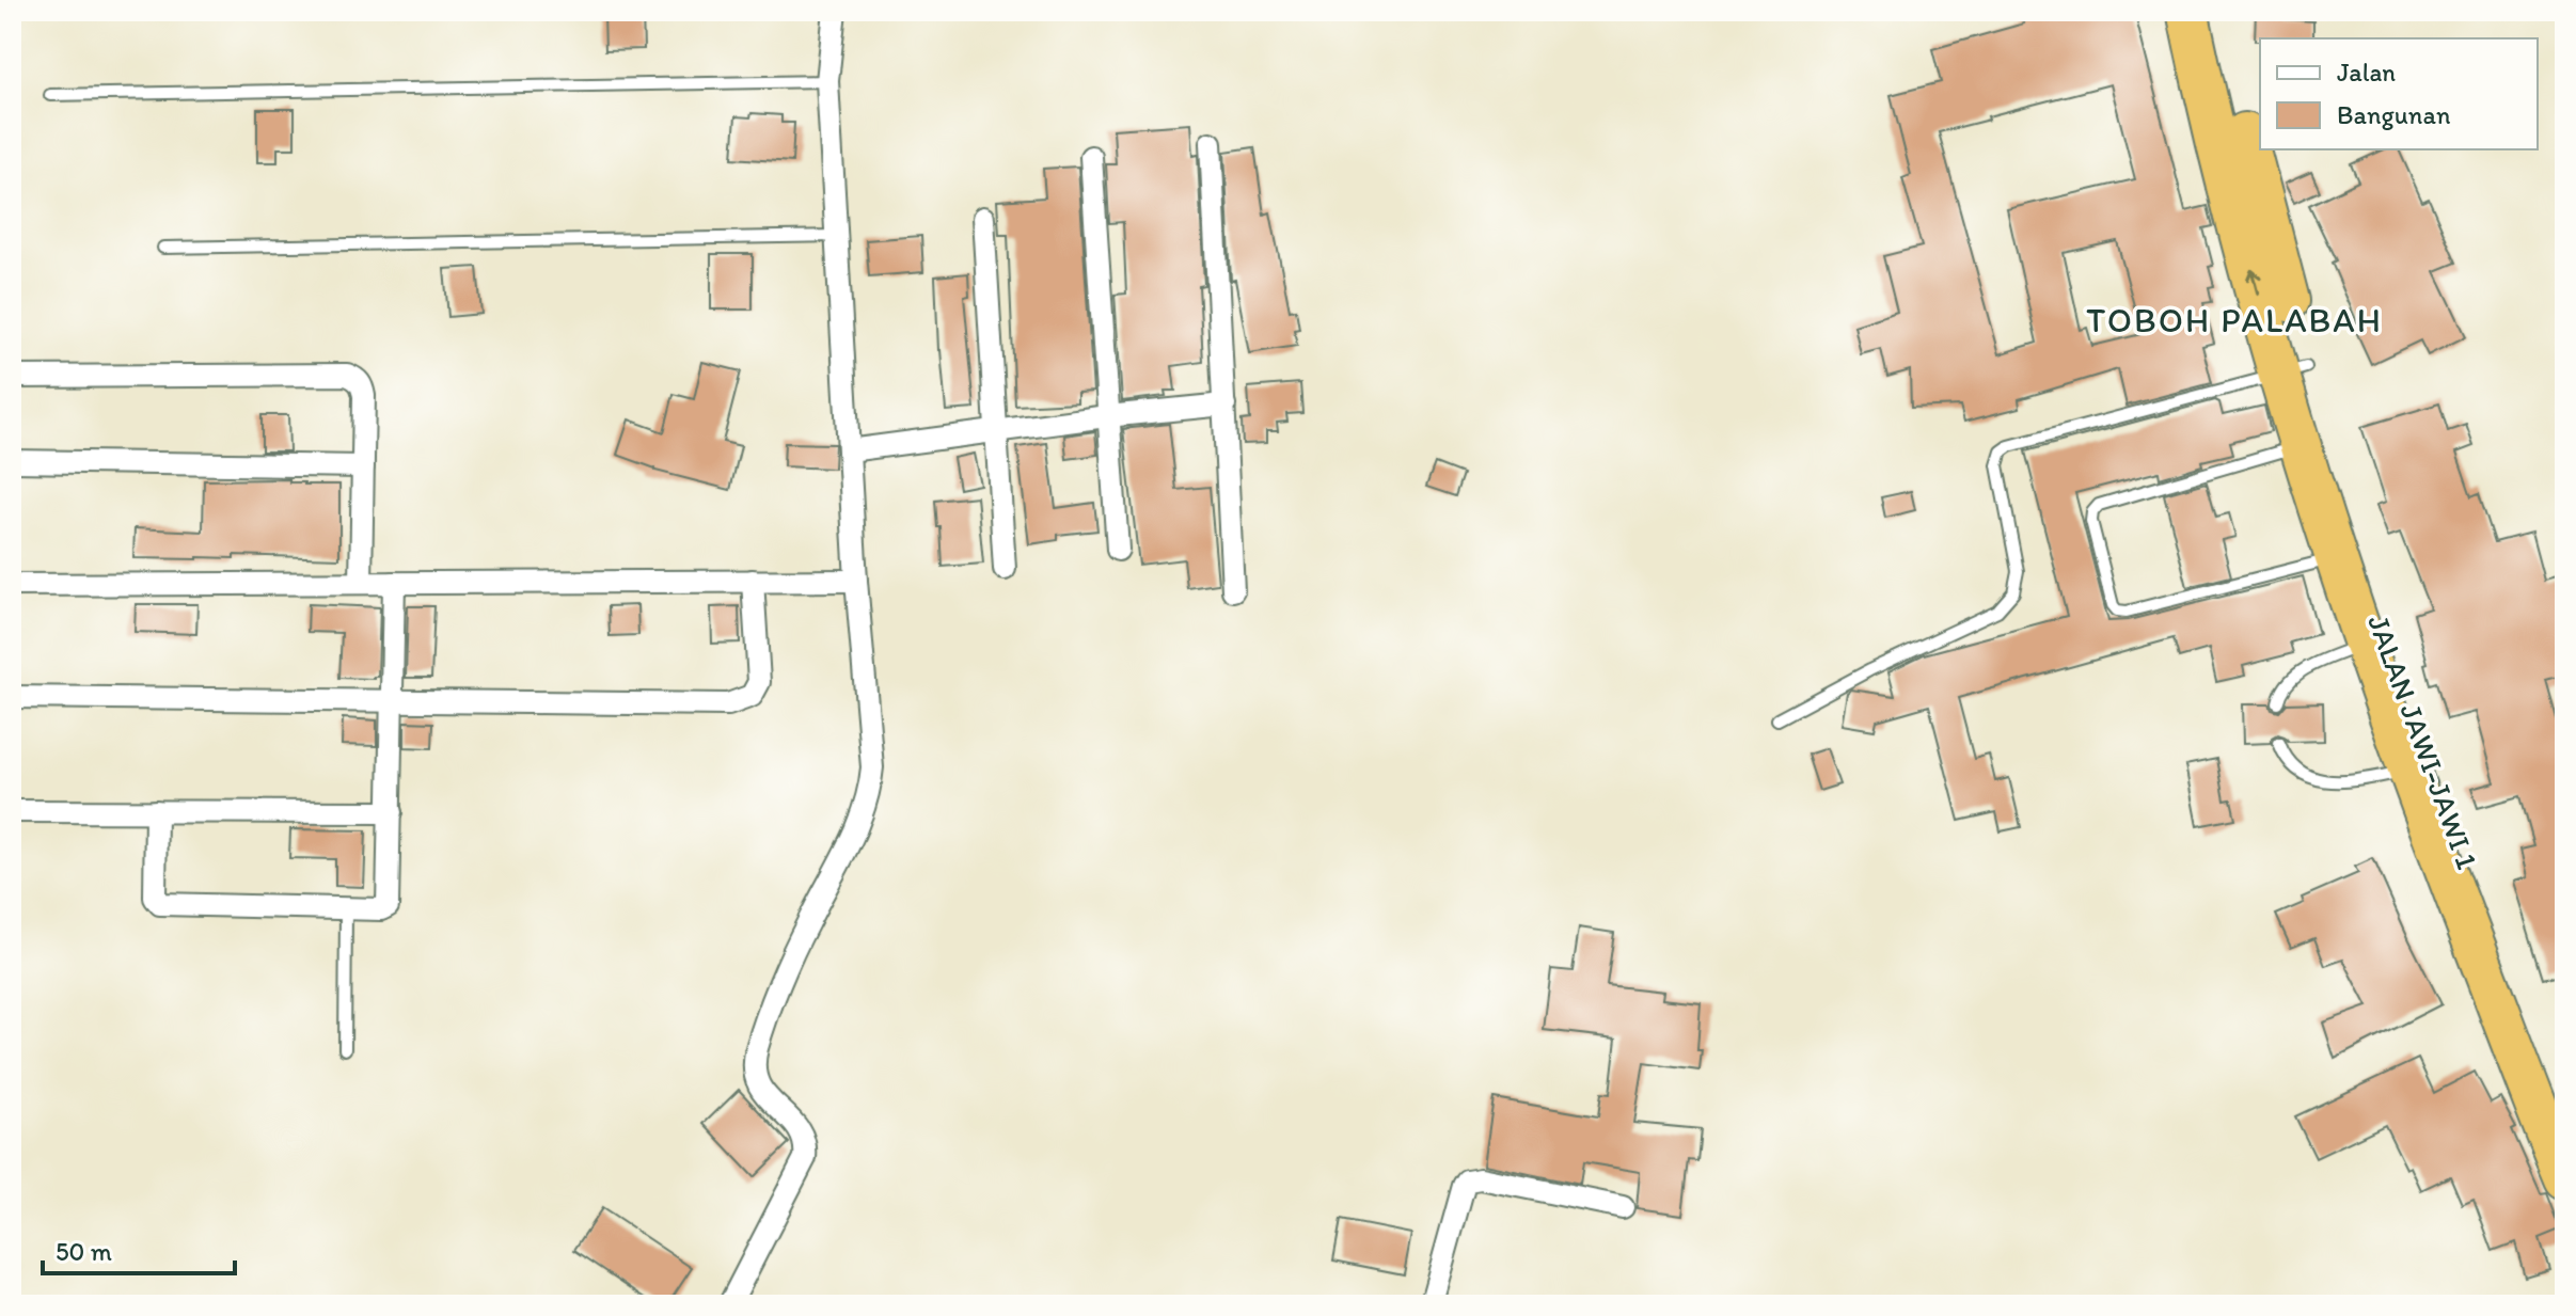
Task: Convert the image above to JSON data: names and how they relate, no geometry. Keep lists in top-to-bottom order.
{
  "streets": {
    "highway": ["JALAN JAWI-JAWI 1"]
  },
  "districts": ["TOBOH PALABAH"],
  "legend": ["Jalan", "Bangunan"],
  "scale_bar": "50 m"
}
